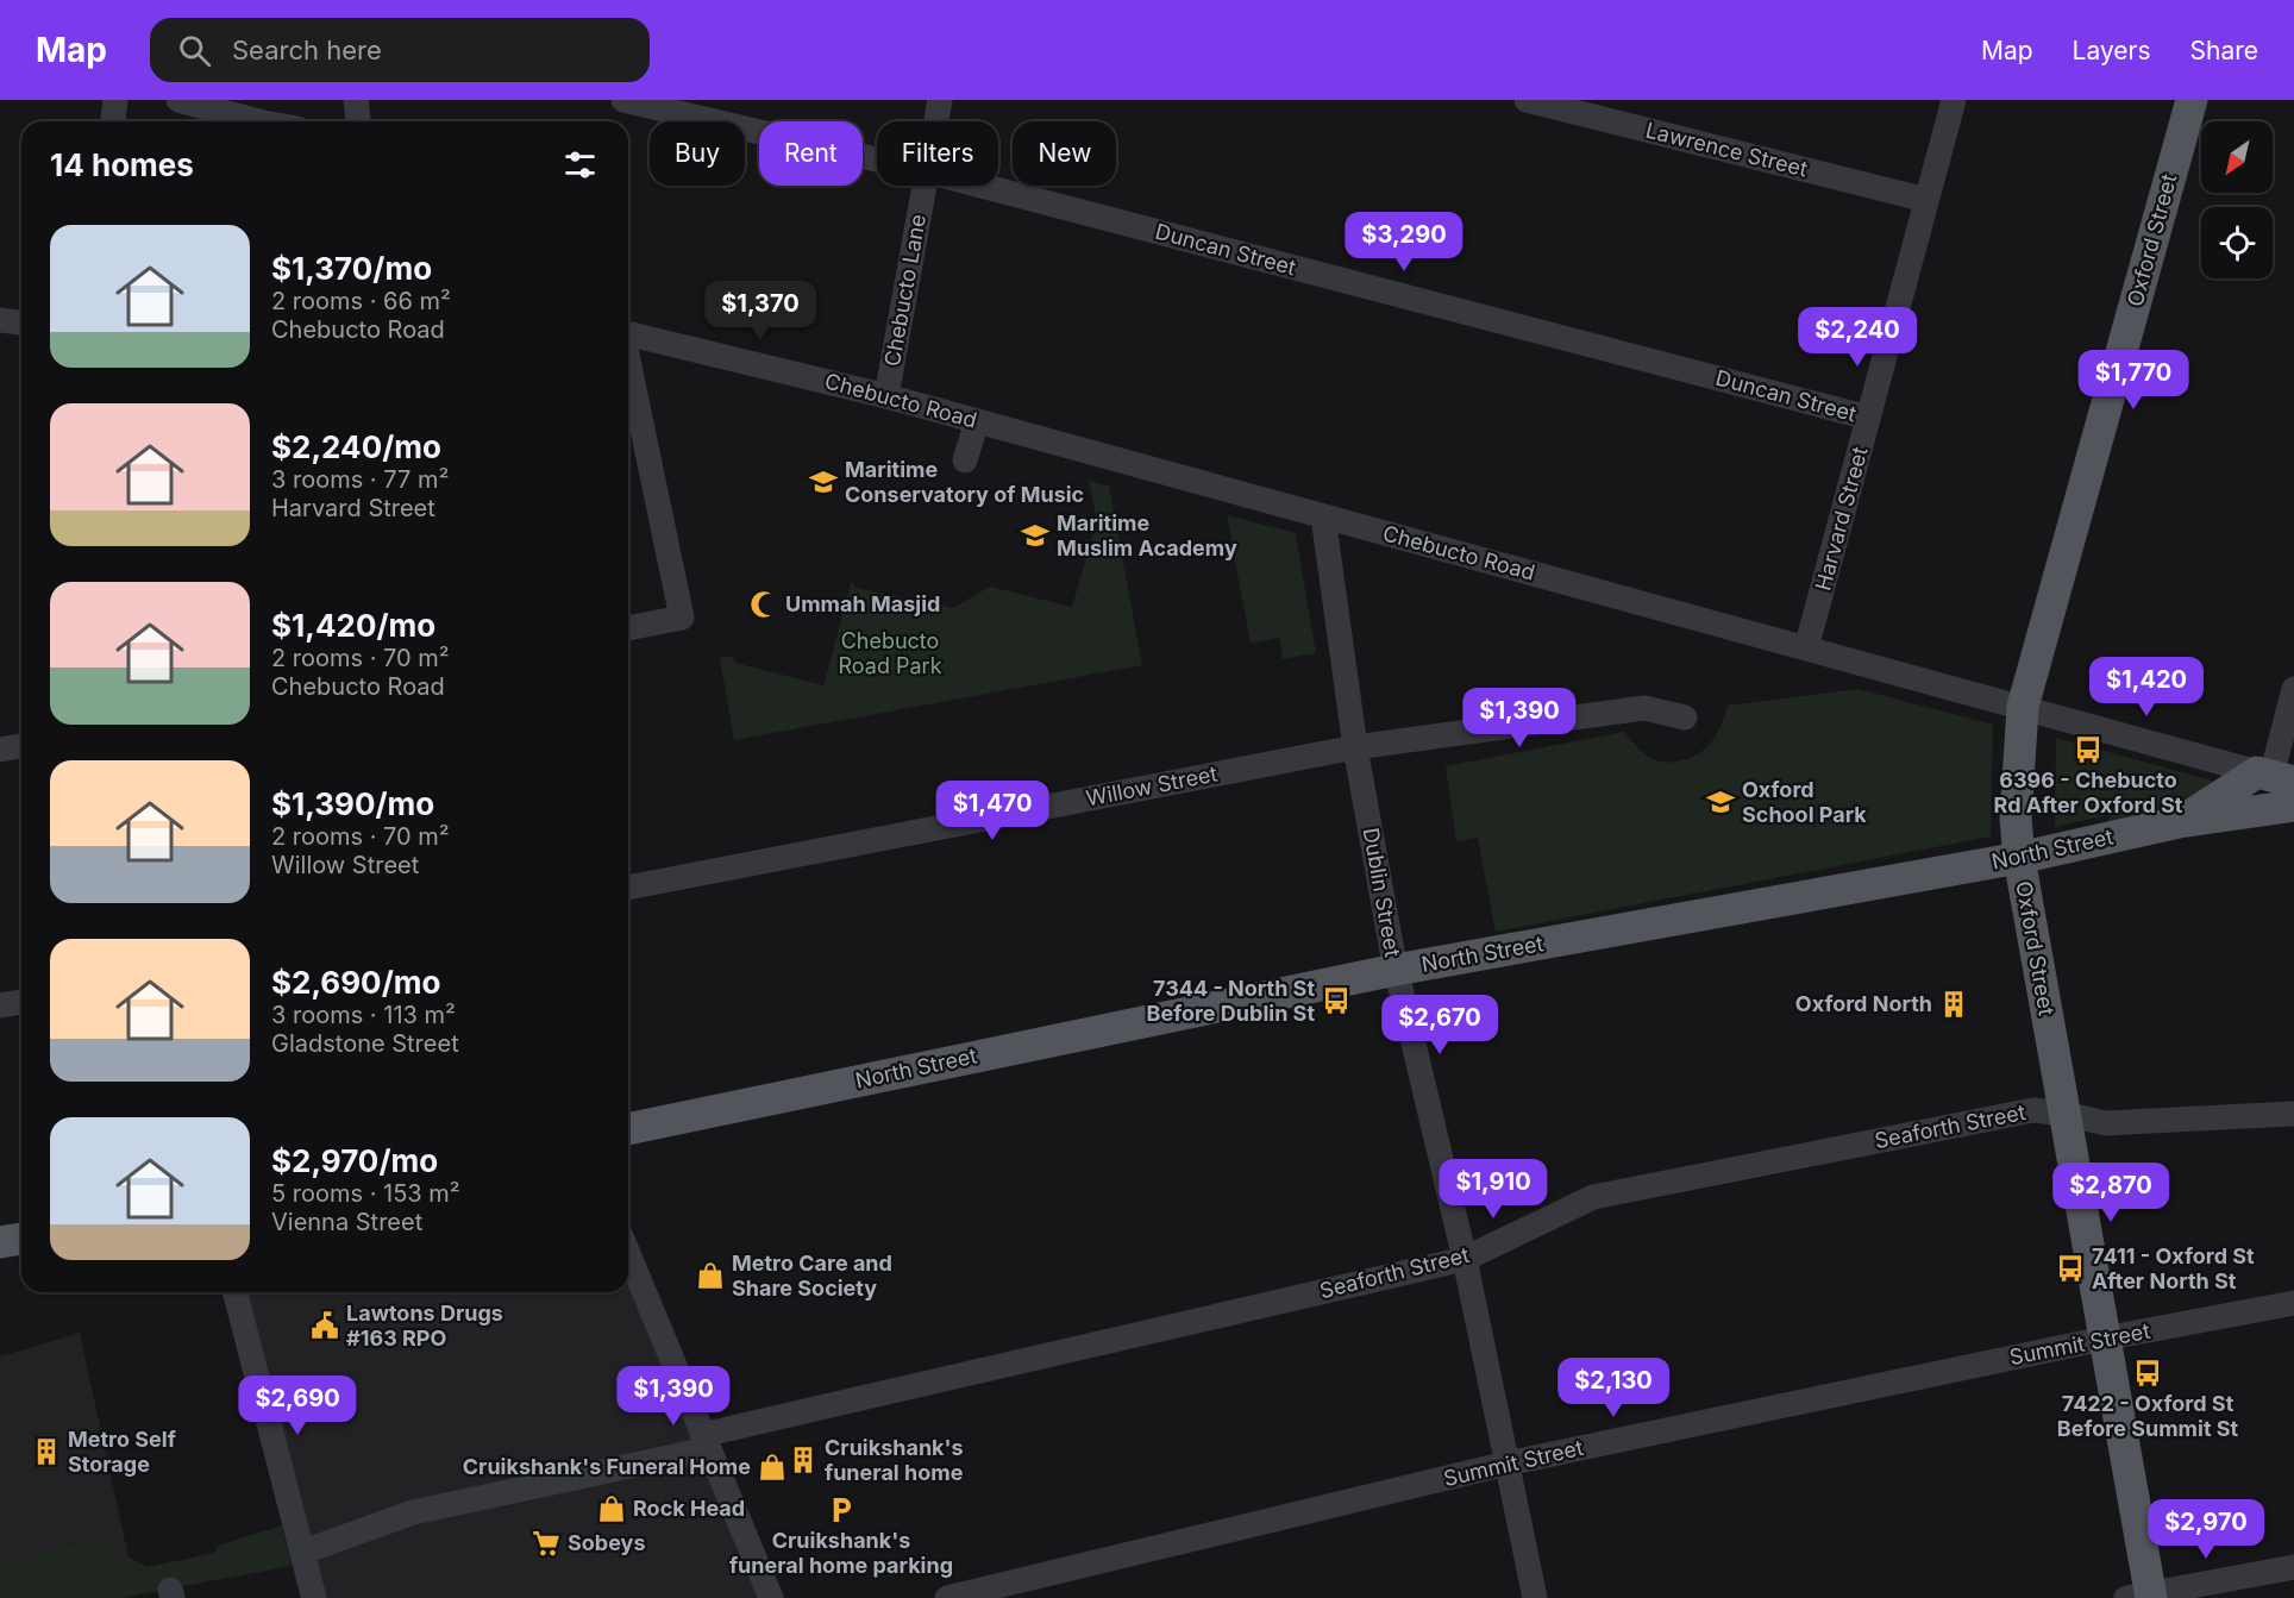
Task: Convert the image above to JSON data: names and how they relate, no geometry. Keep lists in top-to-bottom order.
{
  "streets": {
    "main road": ["Oxford Street", "North Street"],
    "street": [
      "Lawrence Street",
      "Duncan Street",
      "Chebucto Lane",
      "Chebucto Road",
      "Harvard Street",
      "Willow Street",
      "Dublin Street",
      "Seaforth Street",
      "Summit Street"
    ]
  },
  "crossings": [
    ["Lawrence Street", "Harvard Street"],
    ["Oxford Street", "Chebucto Road"],
    ["Oxford Street", "North Street"],
    ["Oxford Street", "Seaforth Street"],
    ["Oxford Street", "Summit Street"],
    ["Duncan Street", "Harvard Street"],
    ["Chebucto Lane", "Chebucto Road"],
    ["Chebucto Road", "Harvard Street"],
    ["Chebucto Road", "North Street"],
    ["Chebucto Road", "Dublin Street"],
    ["Willow Street", "Dublin Street"],
    ["North Street", "Dublin Street"],
    ["Dublin Street", "Seaforth Street"],
    ["Dublin Street", "Summit Street"]
  ],
  "parks": ["Chebucto Road Park"],
  "places": {
    "school or university": ["Maritime Conservatory of Music", "Maritime Muslim Academy", "Oxford School Park"],
    "mosque": ["Ummah Masjid"],
    "bus stop": [
      "6396 - Chebucto Rd After Oxford St",
      "7344 - North St Before Dublin St",
      "7411 - Oxford St After North St",
      "7422 - Oxford St Before Summit St"
    ],
    "building": ["Oxford North", "Metro Self Storage", "Cruikshank's funeral home"],
    "shop": ["Metro Care and Share Society", "Cruikshank's Funeral Home", "Rock Head"],
    "public building": ["Lawtons Drugs #163 RPO"],
    "parking": ["Cruikshank's funeral home parking"],
    "supermarket": ["Sobeys"]
  },
  "north": "bottom left",
  "page": {
    "header": "Map",
    "search": "Search here",
    "nav": ["Map", "Layers", "Share"],
    "chip": [
      "Buy",
      "Rent",
      "Filters",
      "New"
    ],
    "heading": "14 homes",
    "list": [
      {
        "name": "$1,370/mo",
        "note": "2 rooms · 66 m² · Chebucto Road"
      },
      {
        "name": "$2,240/mo",
        "note": "3 rooms · 77 m² · Harvard Street"
      },
      {
        "name": "$1,420/mo",
        "note": "2 rooms · 70 m² · Chebucto Road"
      },
      {
        "name": "$1,390/mo",
        "note": "2 rooms · 70 m² · Willow Street"
      },
      {
        "name": "$2,690/mo",
        "note": "3 rooms · 113 m² · Gladstone Street"
      },
      {
        "name": "$2,970/mo",
        "note": "5 rooms · 153 m² · Vienna Street"
      }
    ],
    "price": [
      "$3,290",
      "$1,370",
      "$2,240",
      "$1,770",
      "$1,420",
      "$1,390",
      "$1,470",
      "$2,670",
      "$1,910",
      "$2,870",
      "$2,130",
      "$1,390",
      "$2,690",
      "$2,970"
    ]
  }
}
